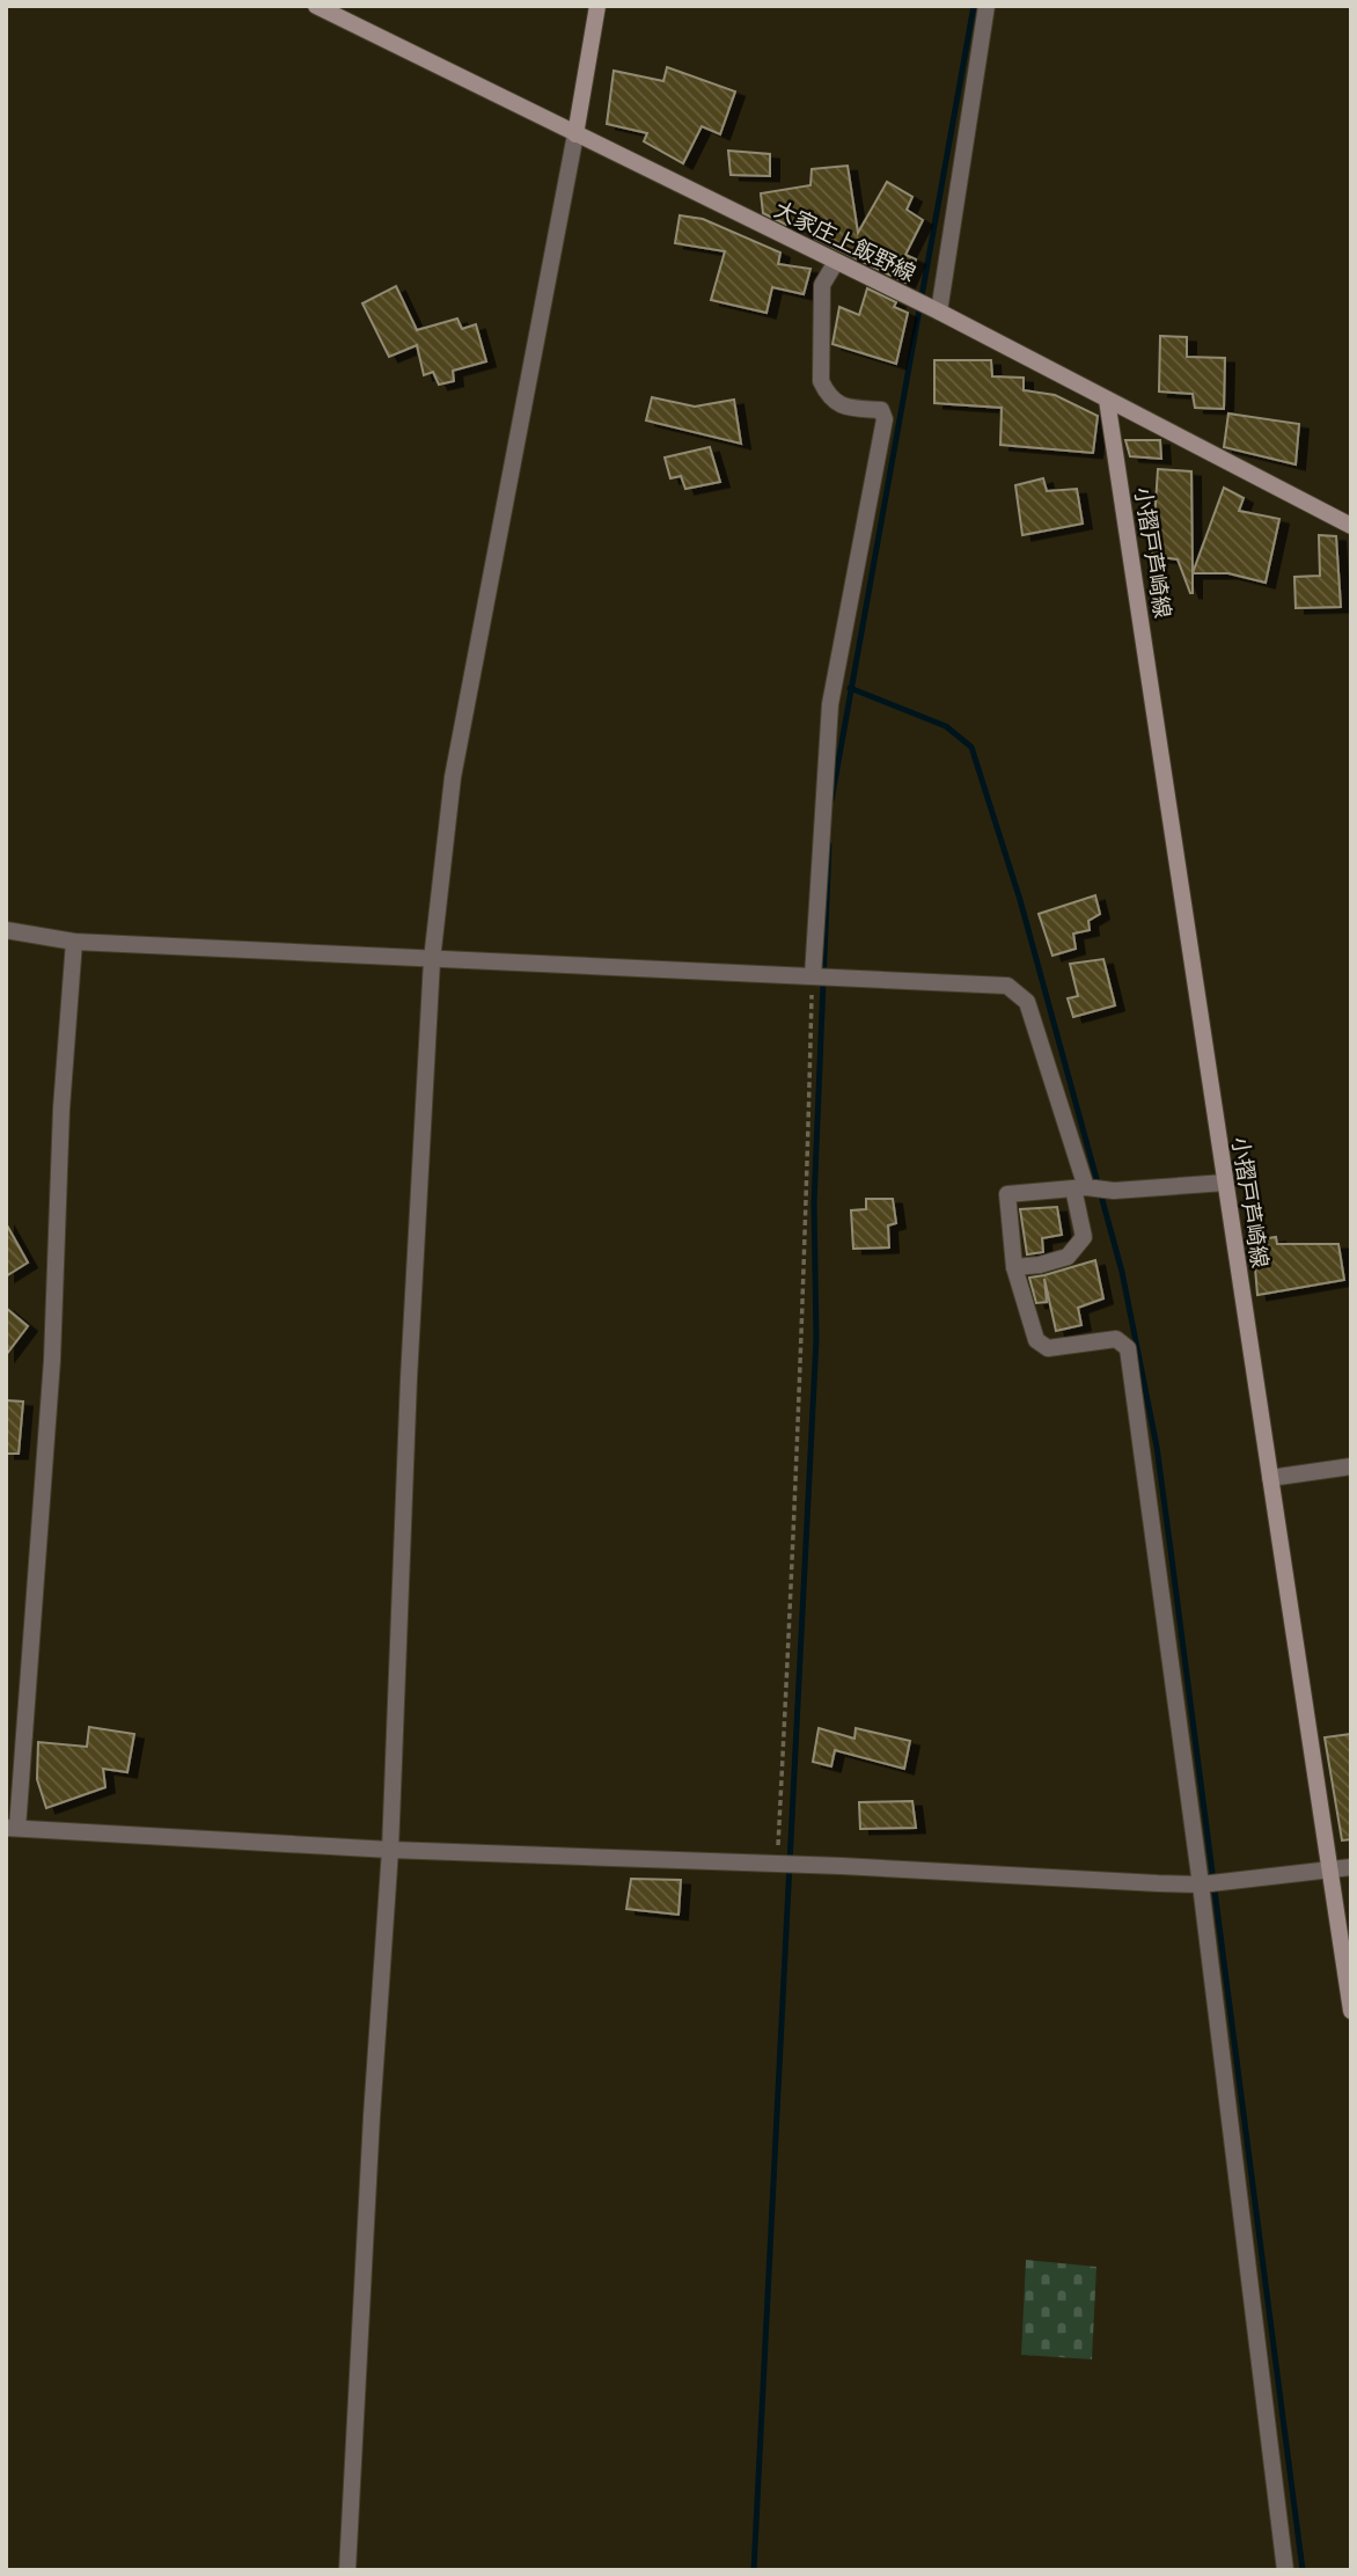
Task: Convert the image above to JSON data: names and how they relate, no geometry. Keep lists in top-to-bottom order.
{
  "streets": {
    "main road": ["大家庄上飯野線", "小摺戸芦崎線"]
  },
  "crossings": [
    ["大家庄上飯野線", "小摺戸芦崎線"]
  ]
}
